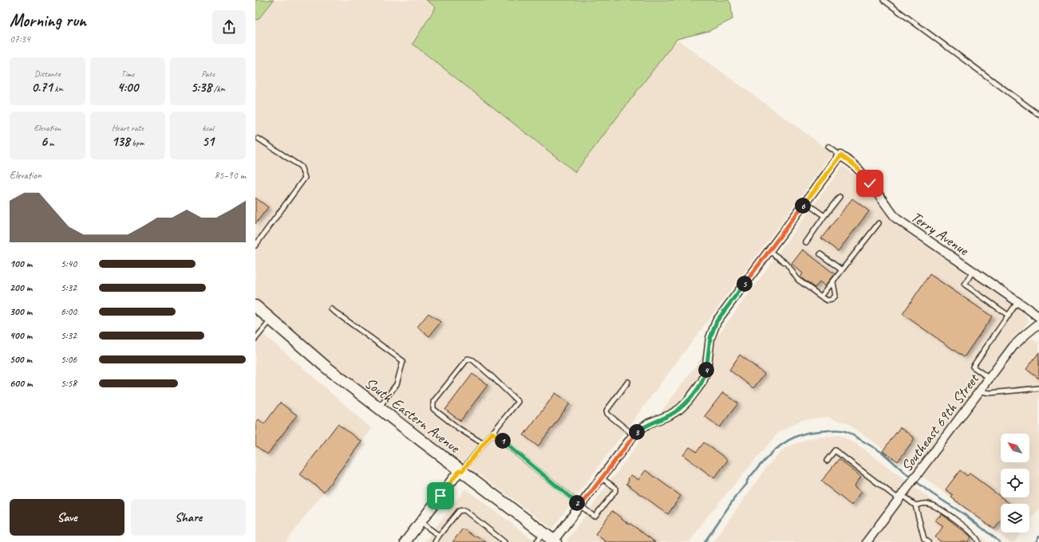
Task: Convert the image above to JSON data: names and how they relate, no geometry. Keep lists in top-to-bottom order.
{
  "streets": {
    "main road": ["South Eastern Avenue"],
    "street": ["Terry Avenue", "Southeast 69th Street"]
  },
  "crossings": [
    ["Terry Avenue", "Southeast 69th Street"]
  ],
  "north": "top left",
  "page": {
    "heading": ["Morning run", "07:34"],
    "stats": [
      ["Distance", "0.71 km"],
      ["Time", "4:00"],
      ["Pace", "5:38 /km"],
      ["Elevation", "6 m"],
      ["Heart rate", "138 bpm"],
      ["kcal", "51"]
    ],
    "chart": ["Elevation", "85–90 m"],
    "pins": [
      "6",
      "5",
      "4",
      "3",
      "1",
      "2"
    ],
    "list": [
      {
        "name": "100 m",
        "note": "5:40"
      },
      {
        "name": "200 m",
        "note": "5:32"
      },
      {
        "name": "300 m",
        "note": "6:00"
      },
      {
        "name": "400 m",
        "note": "5:32"
      },
      {
        "name": "500 m",
        "note": "5:06"
      },
      {
        "name": "600 m",
        "note": "5:58"
      }
    ],
    "buttons": ["Save", "Share"]
  }
}
